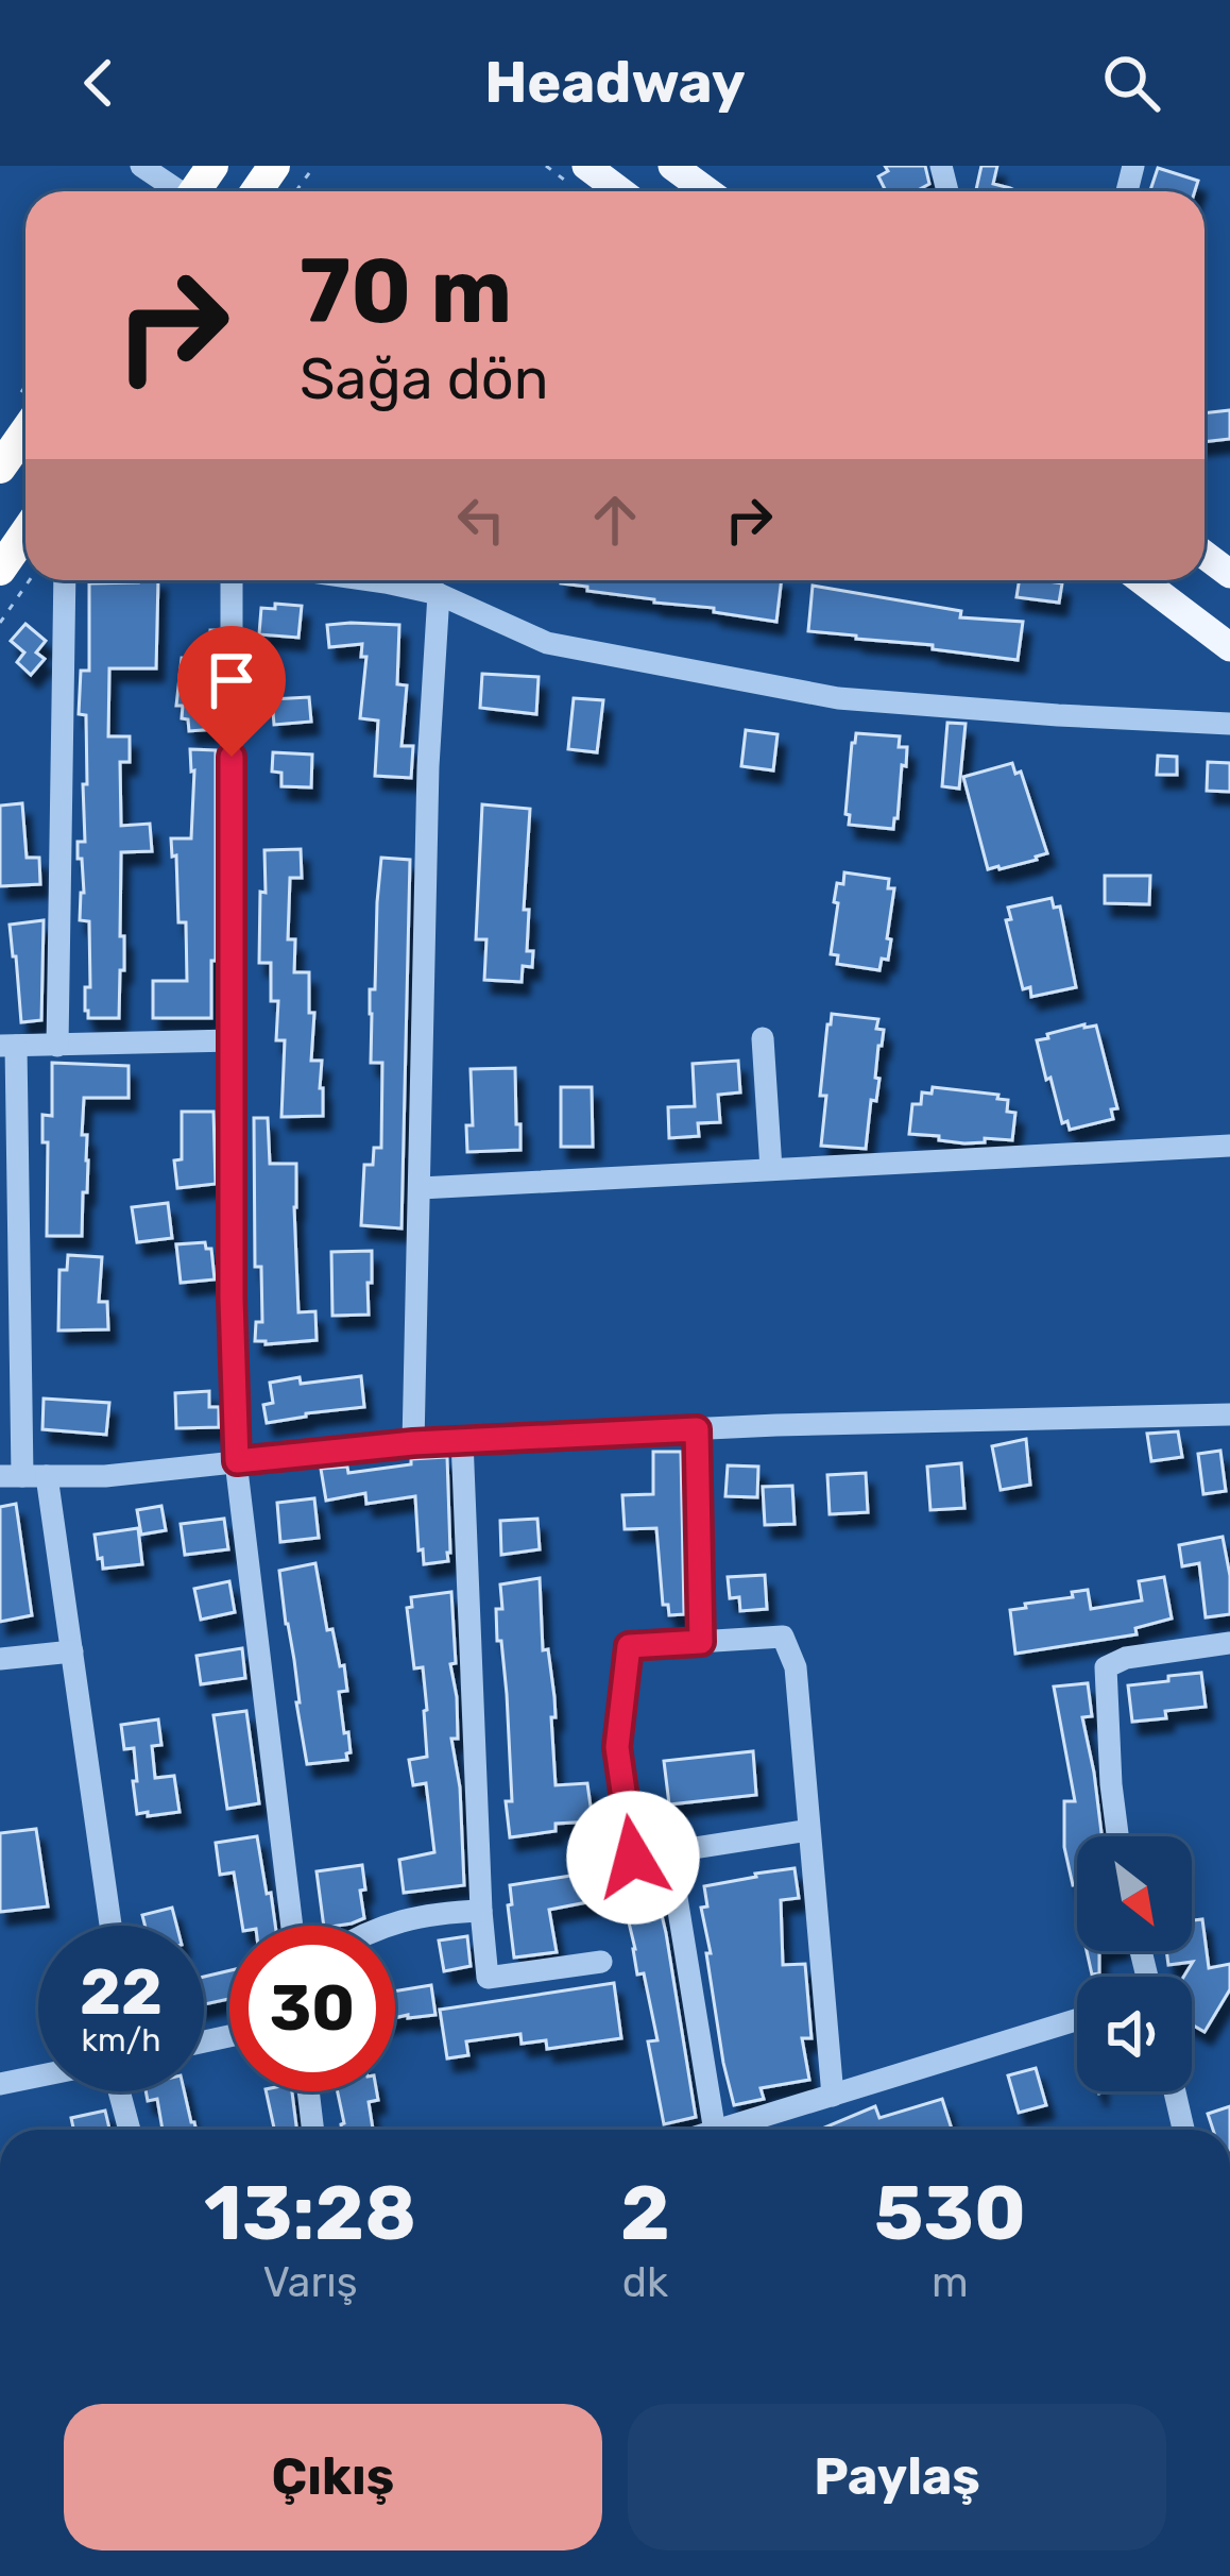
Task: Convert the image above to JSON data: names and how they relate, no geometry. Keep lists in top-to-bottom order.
{
  "north": "bottom right",
  "page": {
    "header": "Headway",
    "turn": ["70 m", "Sağa dön"],
    "speed": "22 km/h",
    "limit": "30",
    "eta": [
      "13:28",
      "Varış",
      "2",
      "dk",
      "530",
      "m"
    ],
    "buttons": ["Çıkış", "Paylaş"]
  }
}
